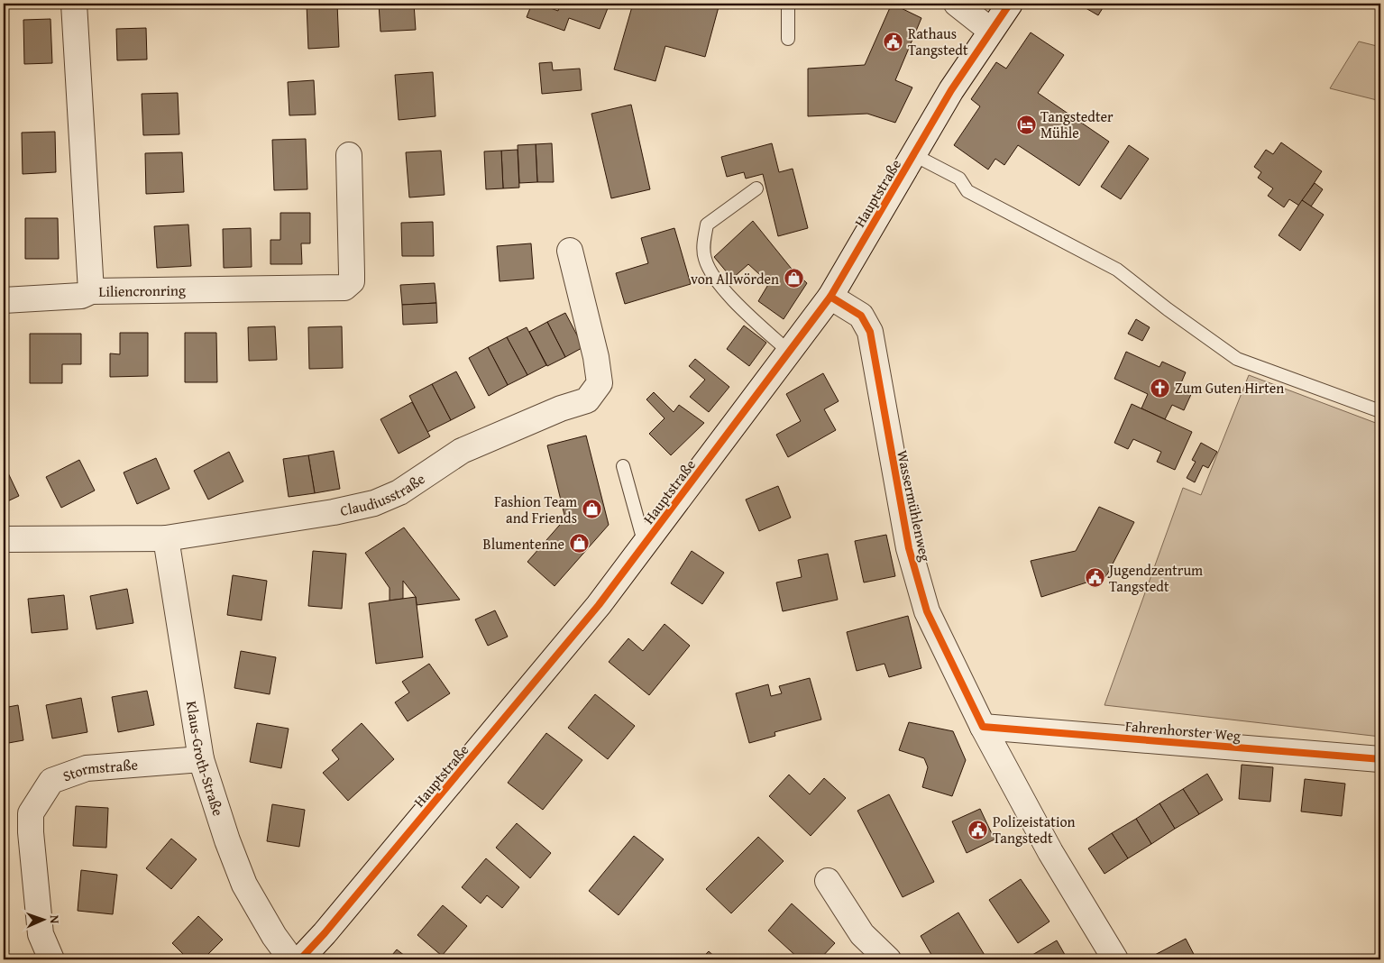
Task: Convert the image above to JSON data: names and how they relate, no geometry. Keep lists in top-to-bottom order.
{
  "streets": {
    "street": [
      "Hauptstraße",
      "Liliencronring",
      "Claudiusstraße",
      "Wassermühlenweg",
      "Fahrenhorster Weg",
      "Klaus-Groth-Straße",
      "Stormstraße"
    ]
  },
  "crossings": [
    ["Hauptstraße", "Wassermühlenweg"],
    ["Claudiusstraße", "Klaus-Groth-Straße"],
    ["Wassermühlenweg", "Fahrenhorster Weg"],
    ["Klaus-Groth-Straße", "Stormstraße"]
  ],
  "places": {
    "public building": ["Rathaus Tangstedt", "Jugendzentrum Tangstedt", "Polizeistation Tangstedt"],
    "hotel": ["Tangstedter Mühle"],
    "shop": ["von Allwörden", "Fashion Team and Friends", "Blumentenne"],
    "church": ["Zum Guten Hirten"]
  },
  "north": "right"
}
